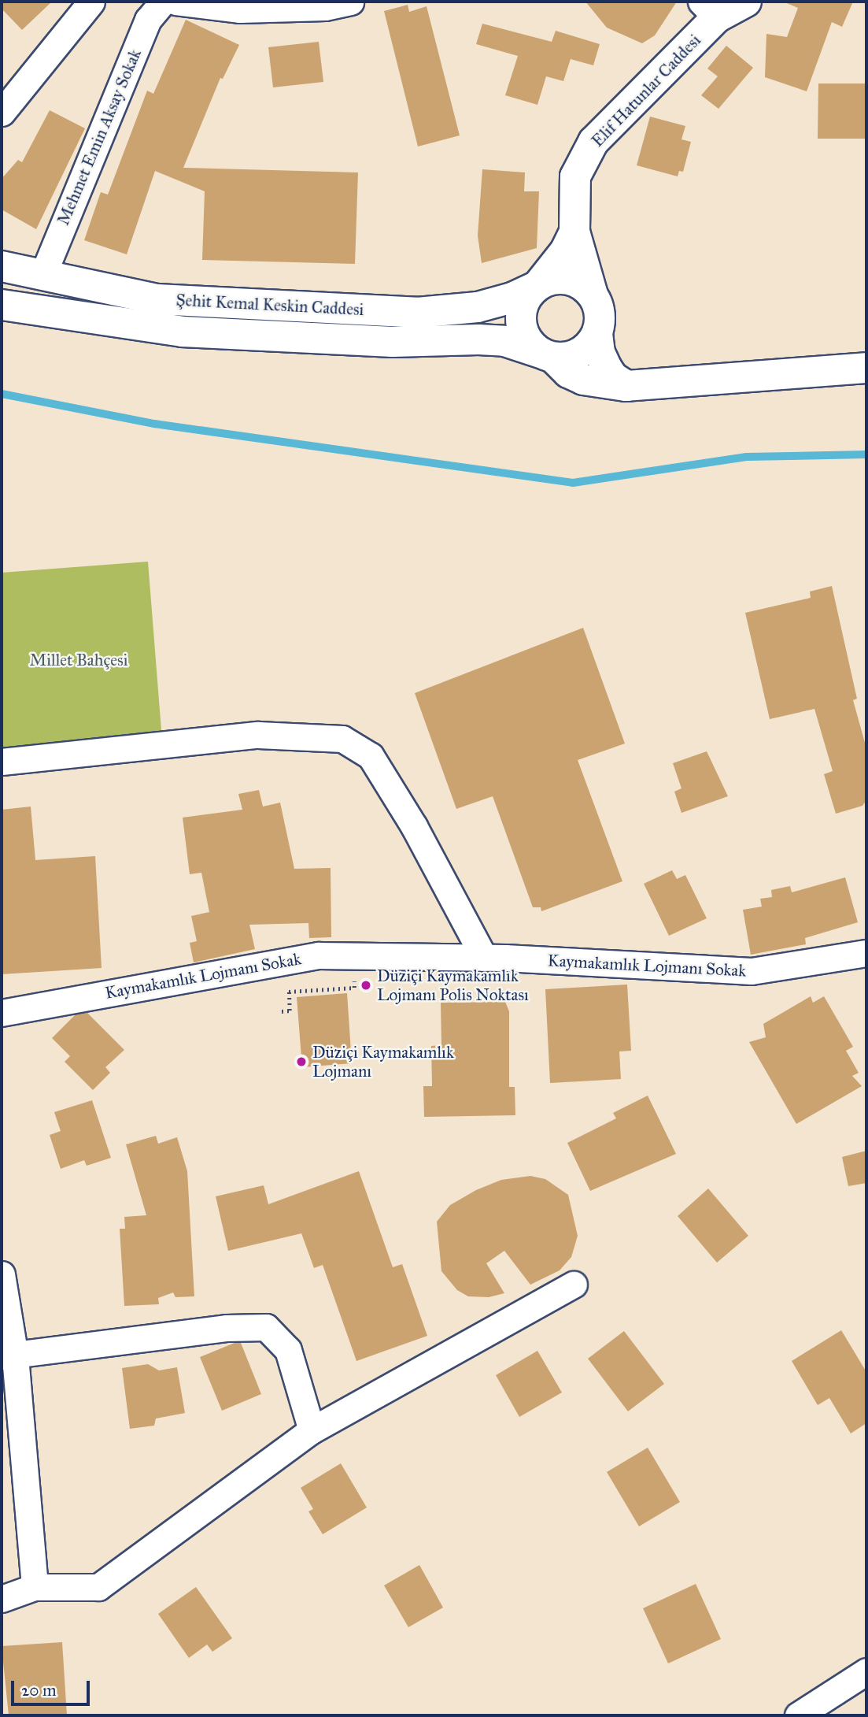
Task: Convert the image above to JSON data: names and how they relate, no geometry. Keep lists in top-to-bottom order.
{
  "streets": {
    "street": [
      "Elif Hatunlar Caddesi",
      "Mehmet Emin Aksay Sokak",
      "Şehit Kemal Keskin Caddesi",
      "Kaymakamlık Lojmanı Sokak"
    ]
  },
  "crossings": [
    ["Mehmet Emin Aksay Sokak", "Şehit Kemal Keskin Caddesi"]
  ],
  "parks": ["Millet Bahçesi"],
  "places": ["Düziçi Kaymakamlık Lojmanı Polis Noktası", "Düziçi Kaymakamlık Lojmanı"],
  "scale_bar": "20 m"
}
